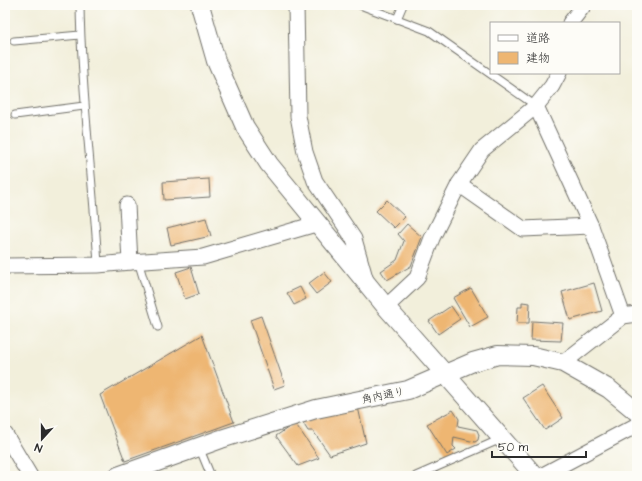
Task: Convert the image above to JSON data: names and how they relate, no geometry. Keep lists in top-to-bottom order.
{
  "streets": {
    "street": ["角内通り"]
  },
  "legend": ["道路", "建物"],
  "scale_bar": "50 m",
  "north": "bottom"
}
